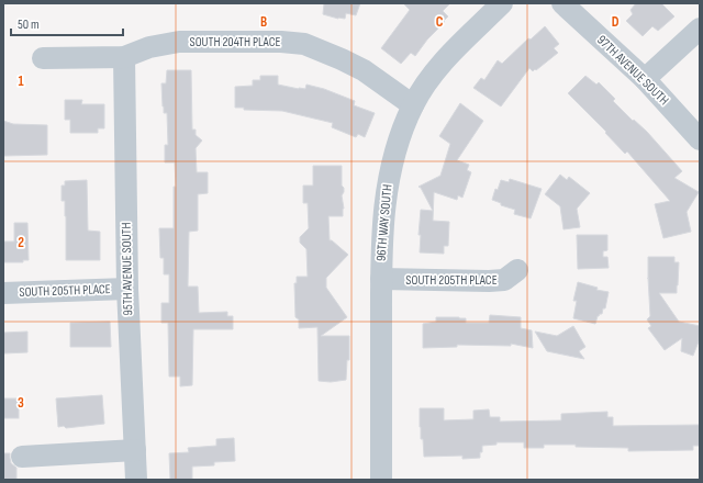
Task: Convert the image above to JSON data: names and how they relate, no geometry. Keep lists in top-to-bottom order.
{
  "streets": {
    "street": [
      "SOUTH 204TH PLACE",
      "97TH AVENUE SOUTH",
      "96TH WAY SOUTH",
      "95TH AVENUE SOUTH",
      "SOUTH 205TH PLACE"
    ]
  },
  "crossings": [
    ["SOUTH 204TH PLACE", "96TH WAY SOUTH"],
    ["SOUTH 204TH PLACE", "95TH AVENUE SOUTH"],
    ["96TH WAY SOUTH", "SOUTH 205TH PLACE"],
    ["95TH AVENUE SOUTH", "SOUTH 205TH PLACE"]
  ],
  "scale_bar": "50 m",
  "grid": {
    "columns": ["B", "C", "D"],
    "rows": ["1", "2", "3"]
  }
}
